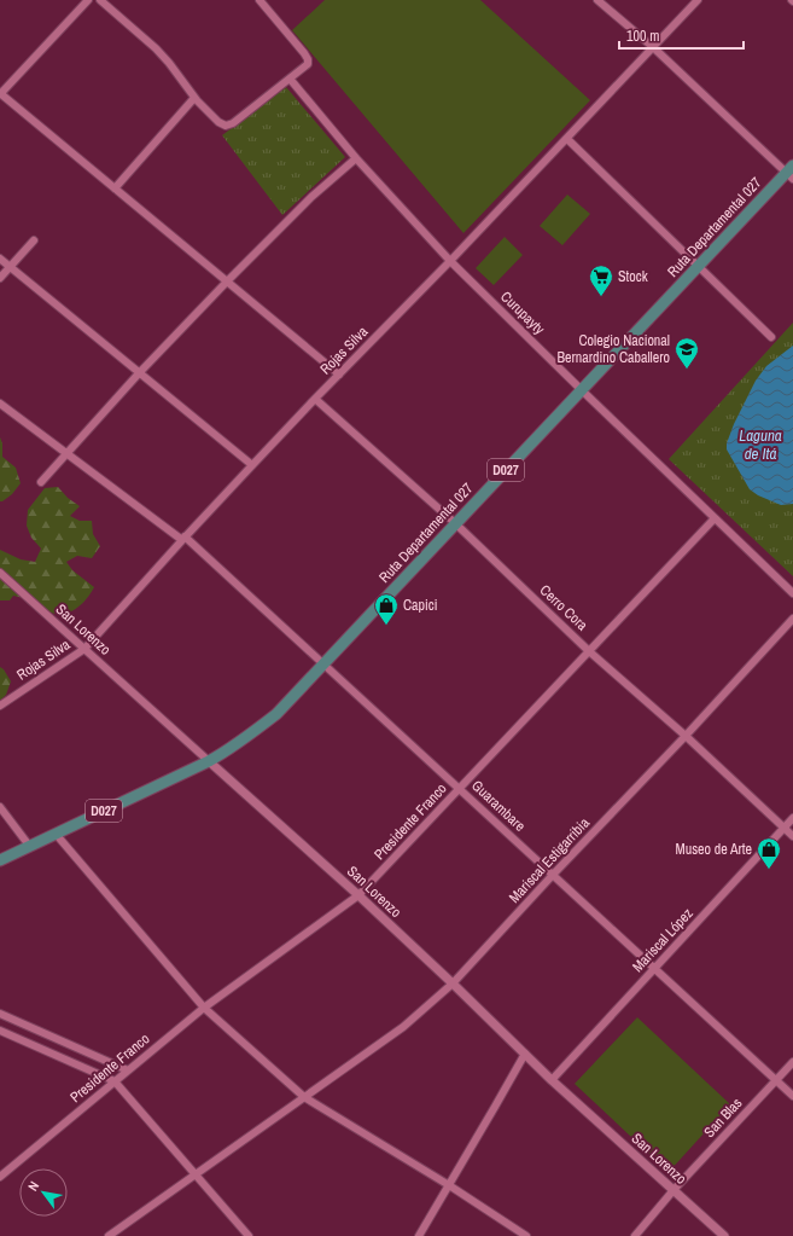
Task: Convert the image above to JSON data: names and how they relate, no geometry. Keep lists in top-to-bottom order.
{
  "streets": {
    "main road": ["Ruta Departamental 027", "D027"],
    "street": [
      "Curupayty",
      "Rojas Silva",
      "Cerro Cora",
      "San Lorenzo",
      "Guarambare",
      "Presidente Franco",
      "Mariscal Estigarribia",
      "Mariscal López",
      "San Blas"
    ]
  },
  "crossings": [
    ["Ruta Departamental 027", "Curupayty"],
    ["Ruta Departamental 027", "Cerro Cora"],
    ["Ruta Departamental 027", "San Lorenzo"],
    ["Ruta Departamental 027", "Guarambare"],
    ["Curupayty", "Rojas Silva"],
    ["Curupayty", "Presidente Franco"],
    ["Rojas Silva", "Cerro Cora"],
    ["Rojas Silva", "San Lorenzo"],
    ["Rojas Silva", "Guarambare"],
    ["Cerro Cora", "Presidente Franco"],
    ["Cerro Cora", "Mariscal Estigarribia"],
    ["Cerro Cora", "Mariscal López"],
    ["San Lorenzo", "Presidente Franco"],
    ["San Lorenzo", "Mariscal Estigarribia"],
    ["San Lorenzo", "Mariscal López"],
    ["San Lorenzo", "San Blas"],
    ["Guarambare", "Presidente Franco"],
    ["Guarambare", "Mariscal Estigarribia"],
    ["Guarambare", "Mariscal López"],
    ["Guarambare", "San Blas"]
  ],
  "water": ["Laguna de Itá"],
  "places": {
    "supermarket": ["Stock"],
    "school or university": ["Colegio Nacional Bernardino Caballero"],
    "shop": ["Capici", "Museo de Arte"]
  },
  "scale_bar": "100 m",
  "north": "top left"
}
